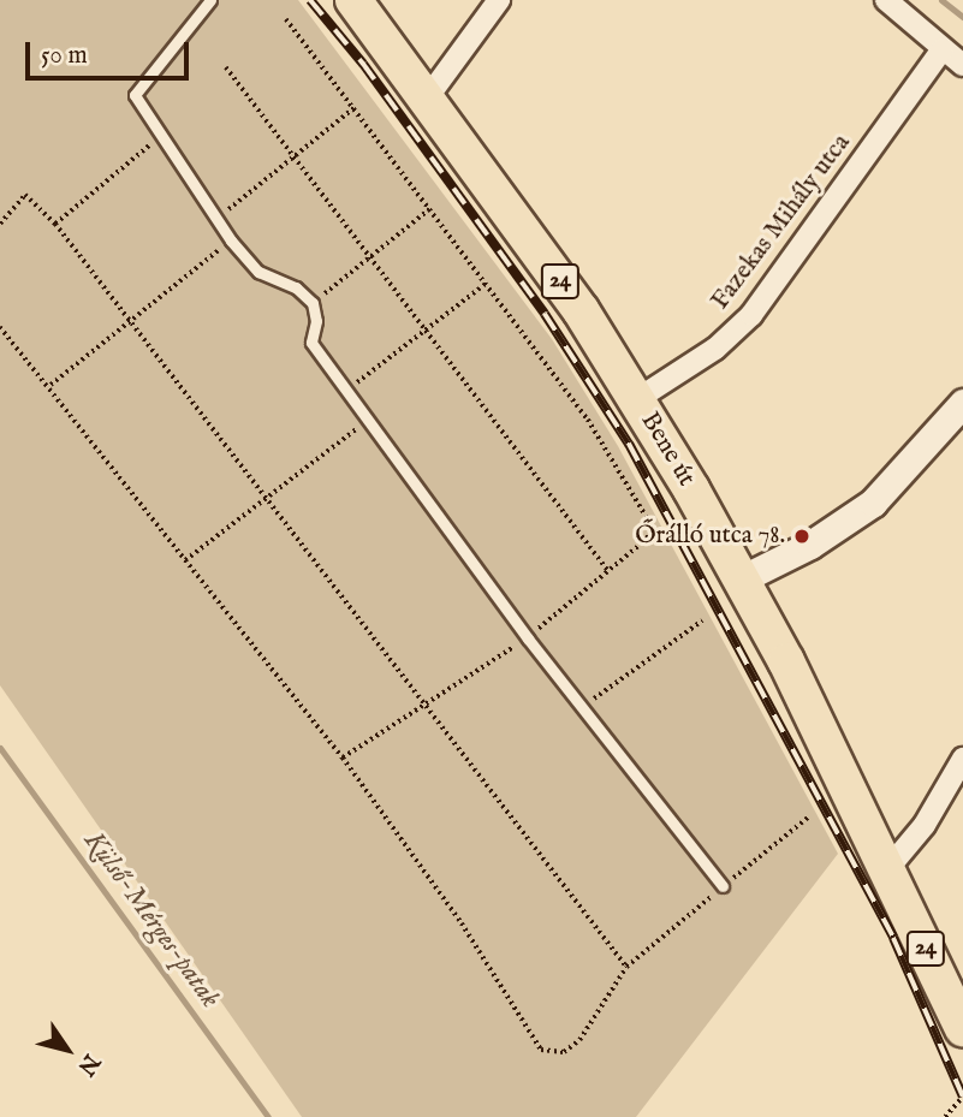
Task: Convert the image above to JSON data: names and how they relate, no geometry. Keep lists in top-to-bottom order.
{
  "streets": {
    "main road": ["24", "Bene út"],
    "street": ["Fazekas Mihály utca"]
  },
  "crossings": [
    ["Fazekas Mihály utca", "Bene út"]
  ],
  "water": ["Külső-Mérges-patak"],
  "places": ["Őrálló utca 78."],
  "scale_bar": "50 m",
  "north": "bottom right"
}
